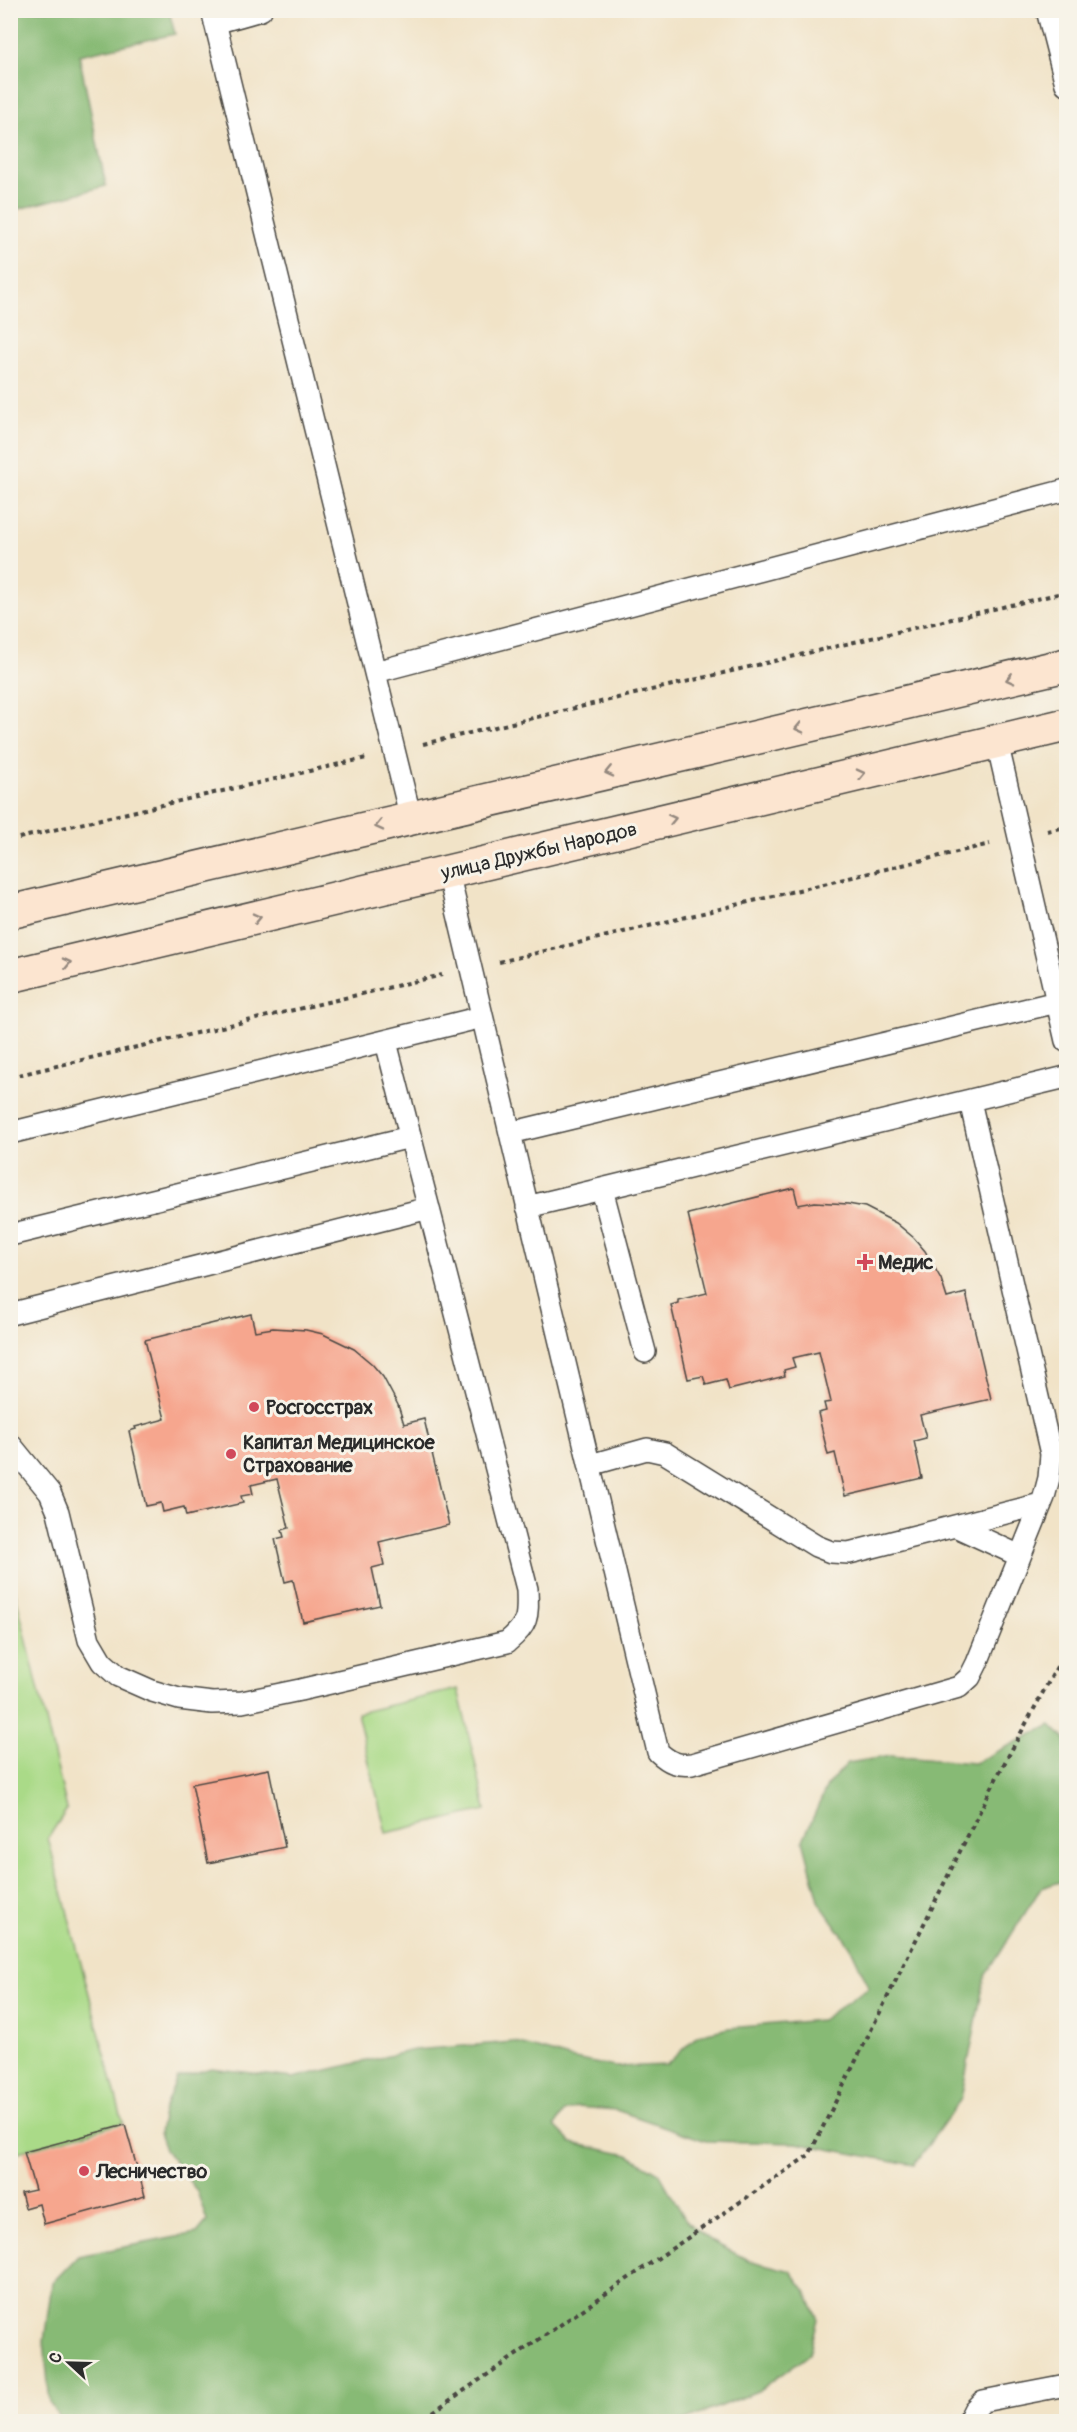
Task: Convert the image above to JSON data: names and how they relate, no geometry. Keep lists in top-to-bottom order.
{
  "streets": {
    "main road": ["улица Дружбы Народов"]
  },
  "places": {
    "health": ["Медис"],
    "other": ["Росгосстрах", "Капитал Медицинское Страхование", "Лесничество"]
  },
  "north": "left"
}
